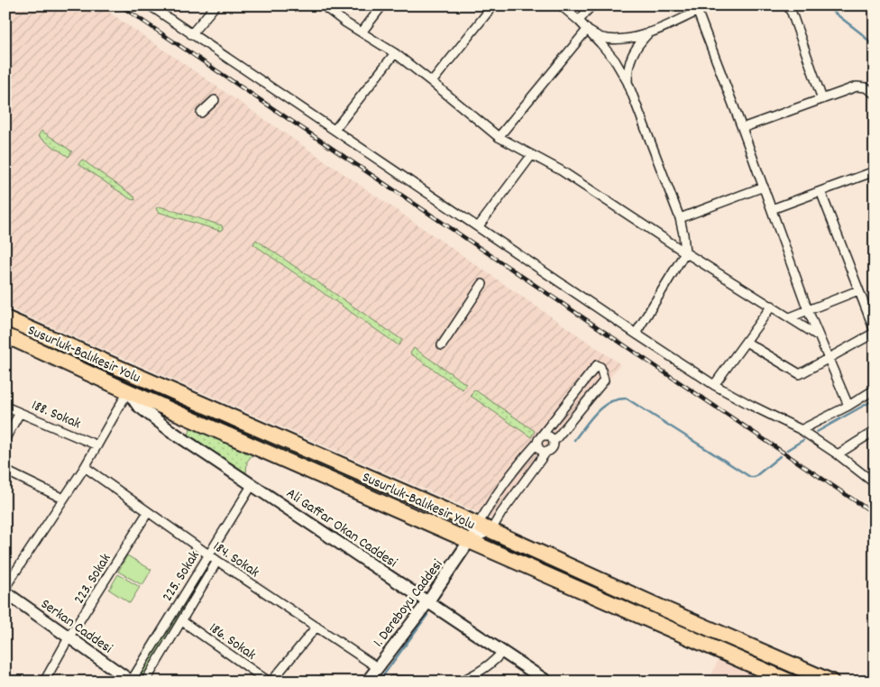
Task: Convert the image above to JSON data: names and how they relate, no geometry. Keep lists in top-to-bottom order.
{
  "streets": {
    "highway": ["Susurluk-Balıkesir Yolu"],
    "main road": ["Ali Gaffar Okan Caddesi", "1. Dereboyu Caddesi", "Serkan Caddesi"],
    "street": [
      "188. Sokak",
      "184. Sokak",
      "225. Sokak",
      "223. Sokak",
      "186. Sokak"
    ]
  },
  "crossings": [
    ["Susurluk-Balıkesir Yolu", "Ali Gaffar Okan Caddesi"],
    ["Susurluk-Balıkesir Yolu", "1. Dereboyu Caddesi"],
    ["Ali Gaffar Okan Caddesi", "225. Sokak"],
    ["Ali Gaffar Okan Caddesi", "1. Dereboyu Caddesi"],
    ["184. Sokak", "225. Sokak"],
    ["184. Sokak", "223. Sokak"],
    ["184. Sokak", "1. Dereboyu Caddesi"],
    ["225. Sokak", "Serkan Caddesi"],
    ["225. Sokak", "186. Sokak"],
    ["223. Sokak", "Serkan Caddesi"]
  ]
}
